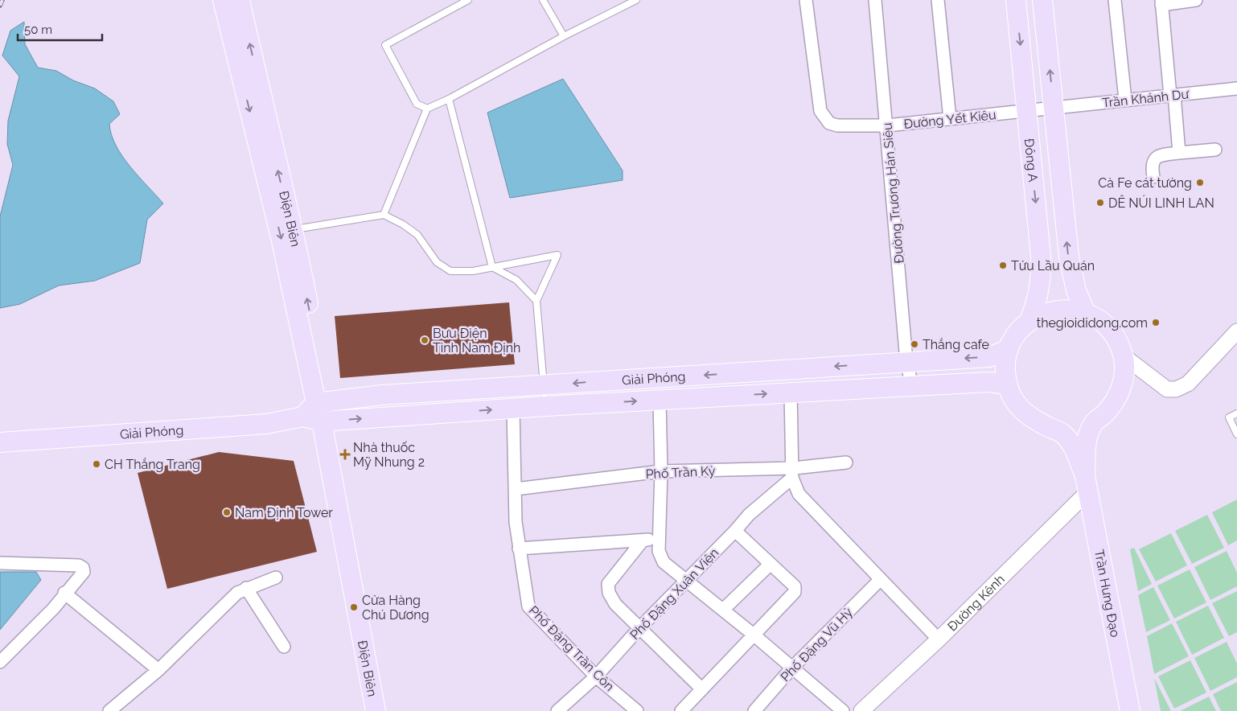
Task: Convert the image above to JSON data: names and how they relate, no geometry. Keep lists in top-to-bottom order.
{
  "streets": {
    "main road": [
      "Đông A",
      "Điện Biên",
      "Giải Phóng",
      "Trần Hưng Đạo"
    ],
    "street": [
      "Trần Khánh Dư",
      "Đường Yết Kiêu",
      "Đường Trương Hán Siêu",
      "Phố Trần Kỳ",
      "Phố Đặng Xuân Viện",
      "Đường Kênh",
      "Phố Đặng Vũ Hỷ",
      "Phố Đặng Trần Côn"
    ]
  },
  "crossings": [
    ["Trần Khánh Dư", "Đường Yết Kiêu"],
    ["Đường Yết Kiêu", "Đông A"],
    ["Đường Yết Kiêu", "Đường Trương Hán Siêu"],
    ["Đông A", "Giải Phóng"],
    ["Đường Trương Hán Siêu", "Giải Phóng"],
    ["Điện Biên", "Giải Phóng"],
    ["Giải Phóng", "Phố Đặng Trần Côn"],
    ["Phố Trần Kỳ", "Phố Đặng Xuân Viện"],
    ["Phố Trần Kỳ", "Phố Đặng Trần Côn"],
    ["Phố Đặng Xuân Viện", "Phố Đặng Trần Côn"],
    ["Trần Hưng Đạo", "Đường Kênh"]
  ],
  "places": {
    "other": [
      "Cà Fe cát tường",
      "DÊ NÚI LINH LAN",
      "Tửu Lầu Quán",
      "thegioididong.com",
      "Bưu Điện Tỉnh Nam Định",
      "Thắng cafe",
      "CH Thắng Trang",
      "Nam Định Tower",
      "Cửa Hàng Chú Dương"
    ],
    "health": ["Nhà thuốc Mỹ Nhung 2"]
  },
  "scale_bar": "50 m"
}
